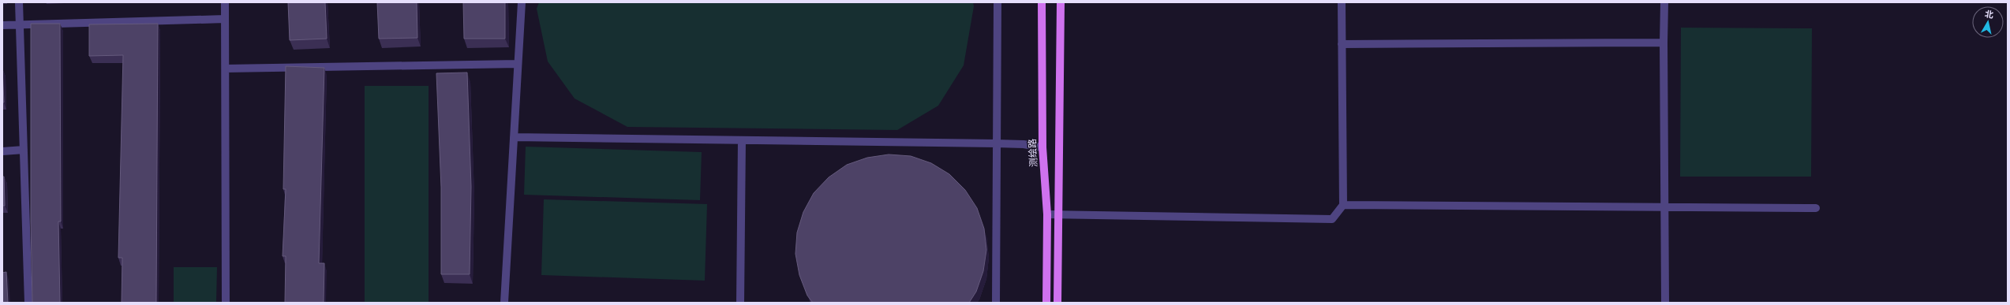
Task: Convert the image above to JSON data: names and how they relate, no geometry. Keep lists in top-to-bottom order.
{
  "streets": {
    "main road": ["测绘路"]
  },
  "north": "top"
}
